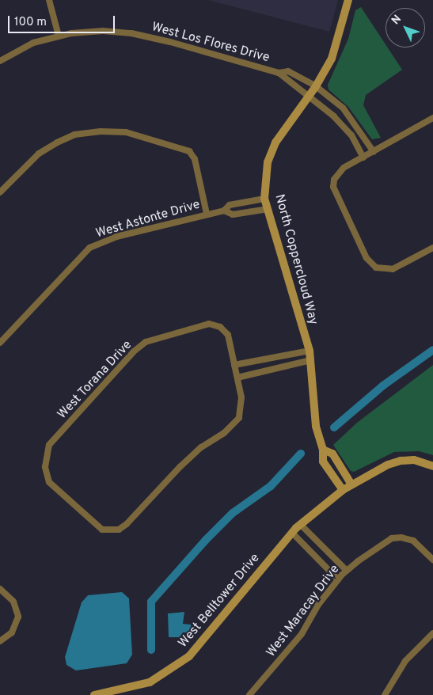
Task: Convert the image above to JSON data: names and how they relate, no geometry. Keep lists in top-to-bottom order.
{
  "streets": {
    "street": [
      "West Los Flores Drive",
      "West Astonte Drive",
      "North Coppercloud Way",
      "West Torana Drive",
      "West Belltower Drive",
      "West Maracay Drive"
    ]
  },
  "crossings": [
    ["West Los Flores Drive", "North Coppercloud Way"],
    ["West Astonte Drive", "North Coppercloud Way"],
    ["North Coppercloud Way", "West Belltower Drive"]
  ],
  "scale_bar": "100 m",
  "north": "top left"
}
